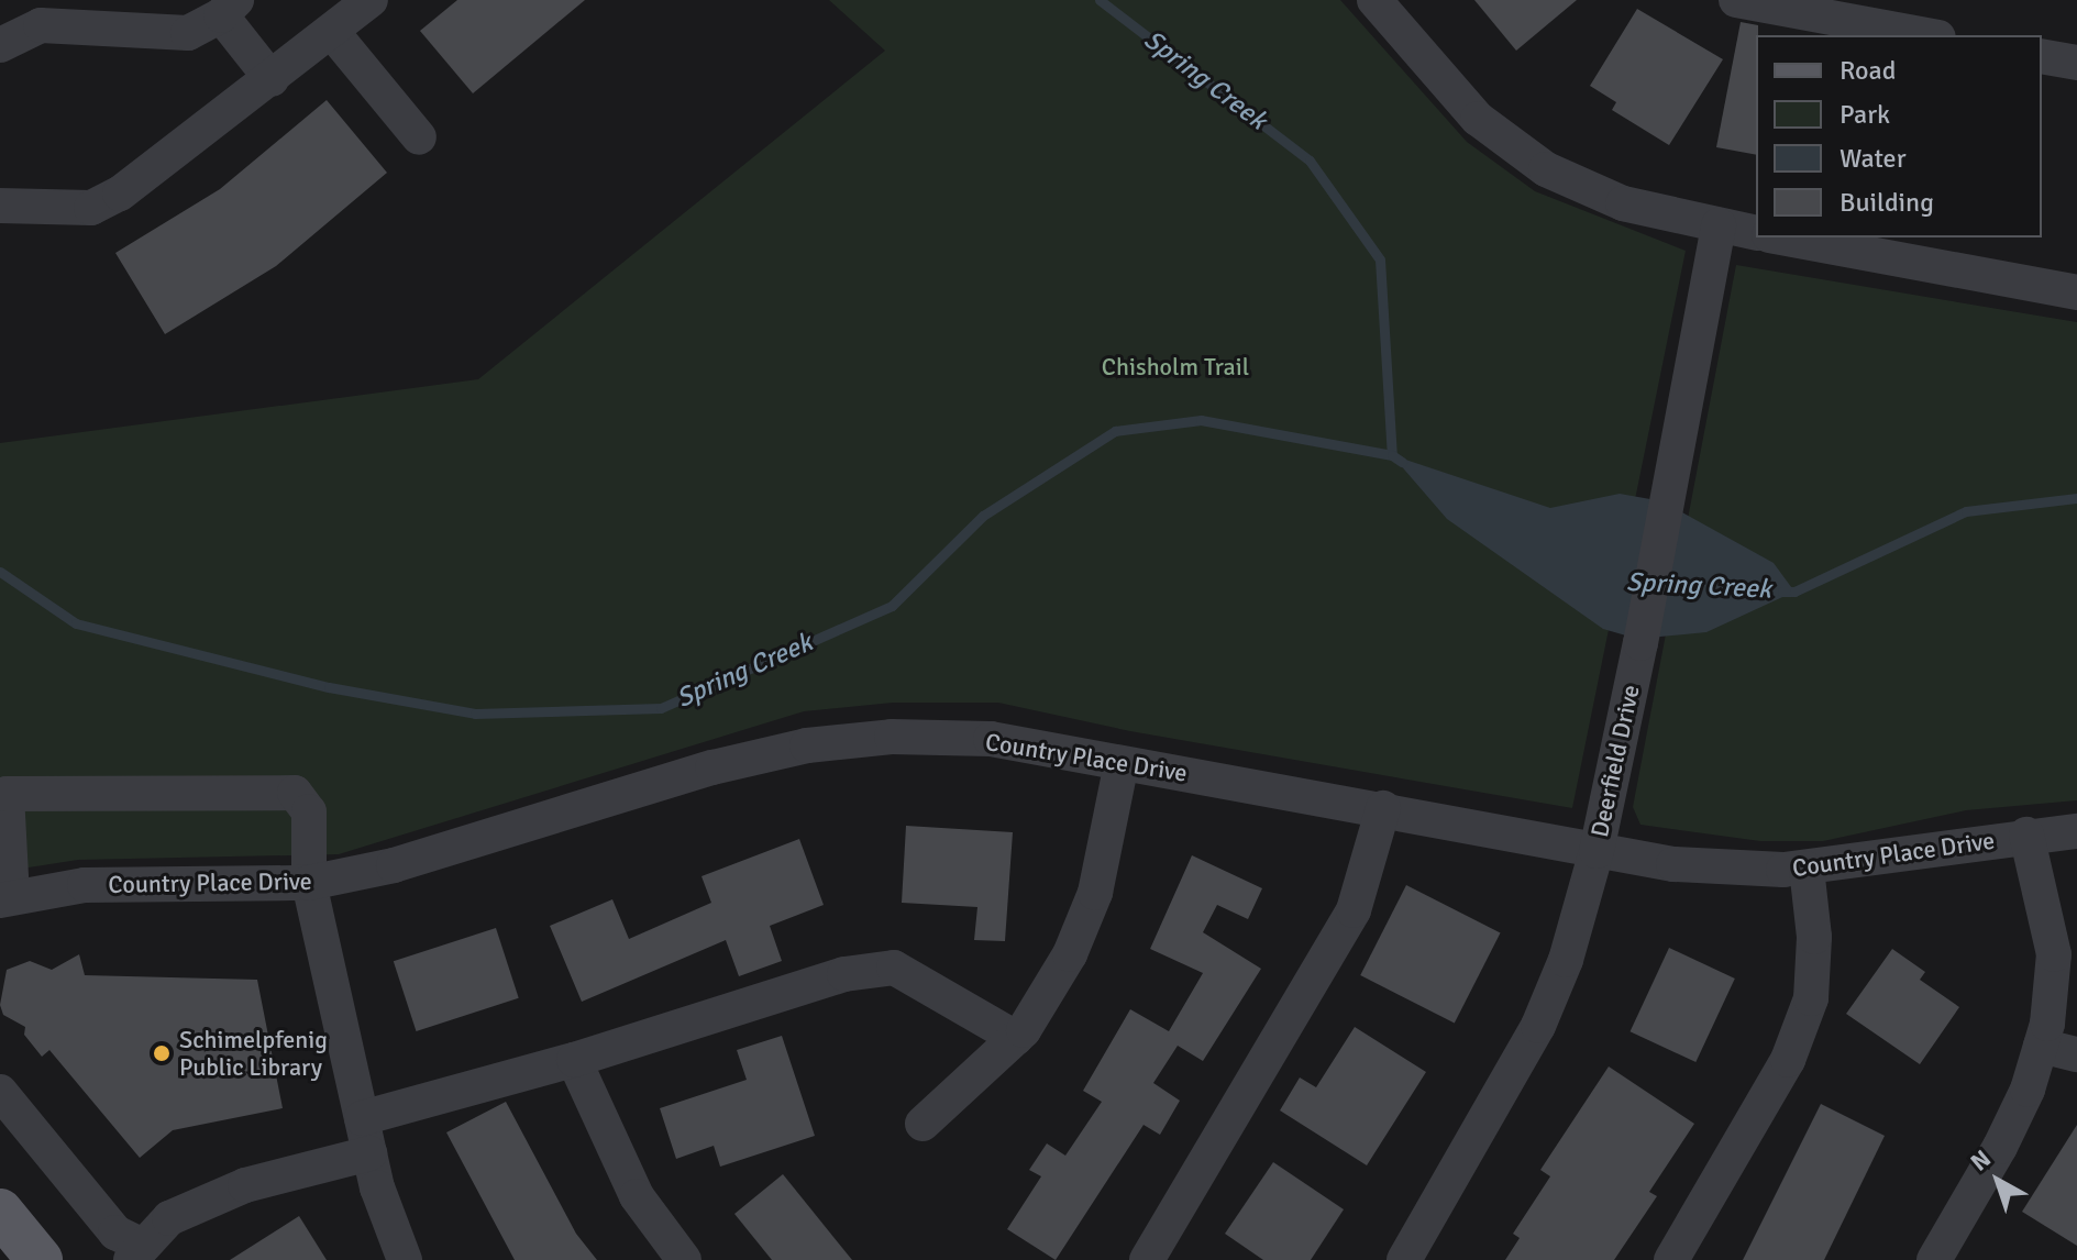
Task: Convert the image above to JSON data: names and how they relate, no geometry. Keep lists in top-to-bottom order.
{
  "streets": {
    "street": ["Country Place Drive", "Deerfield Drive"]
  },
  "crossings": [
    ["Country Place Drive", "Deerfield Drive"]
  ],
  "water": ["Spring Creek"],
  "parks": ["Chisholm Trail"],
  "places": ["Schimelpfenig Public Library"],
  "legend": [
    "Road",
    "Park",
    "Water",
    "Building"
  ],
  "north": "top left"
}
